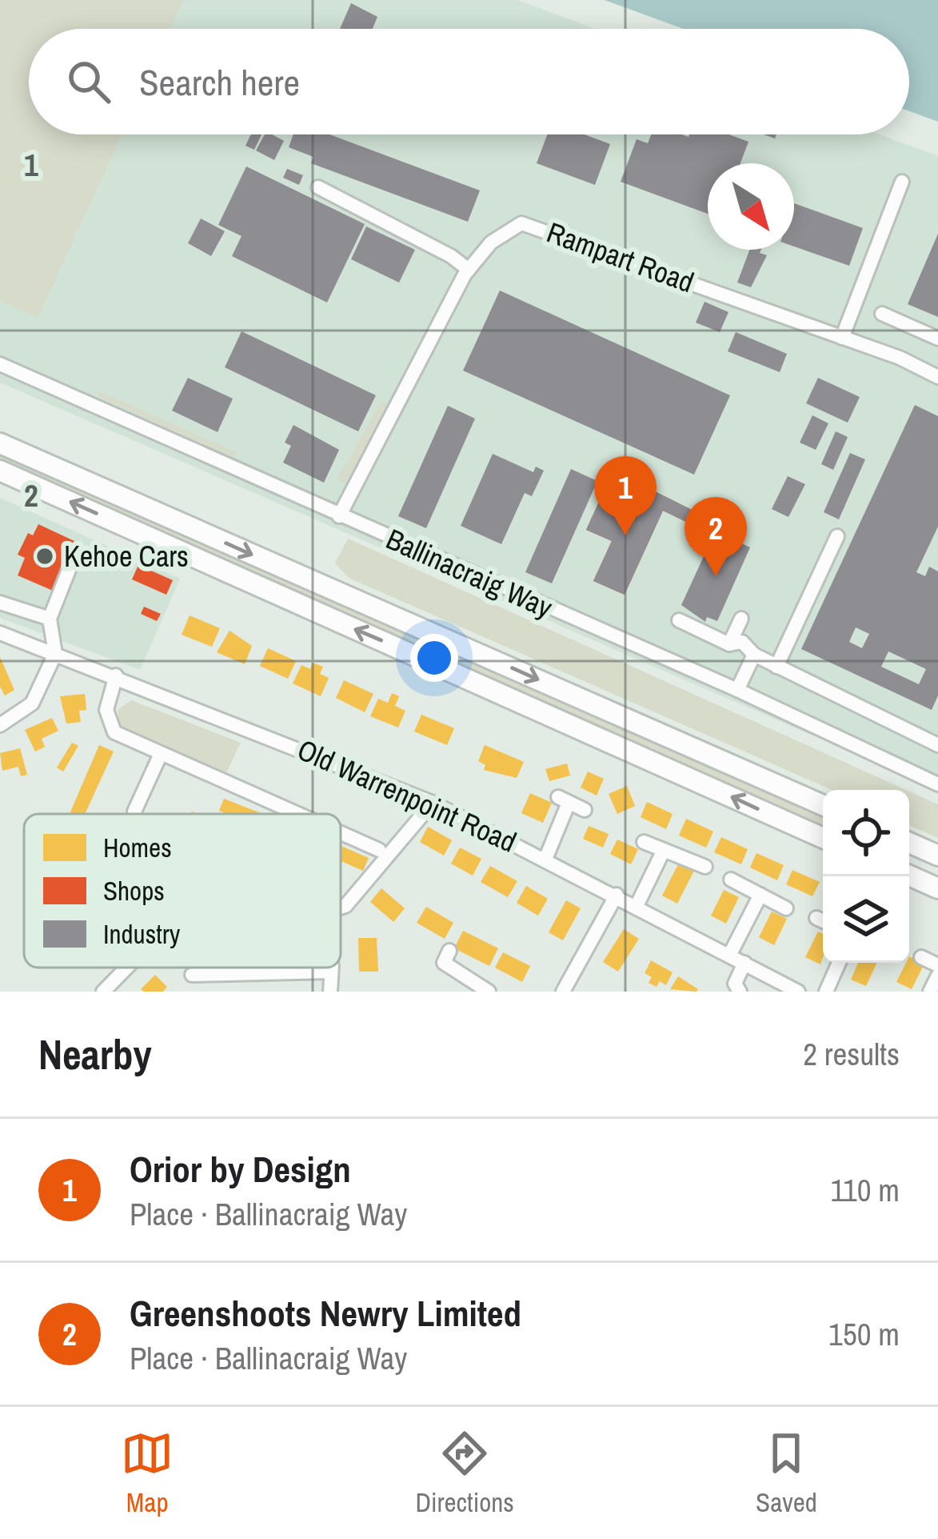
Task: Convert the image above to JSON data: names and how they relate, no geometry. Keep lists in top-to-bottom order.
{
  "streets": {
    "street": ["Rampart Road", "Ballinacraig Way", "Old Warrenpoint Road"]
  },
  "crossings": [
    ["Rampart Road", "Ballinacraig Way"]
  ],
  "places": ["Kehoe Cars"],
  "legend": ["Homes", "Shops", "Industry"],
  "north": "bottom right",
  "page": {
    "search": "Search here",
    "pins": ["1", "2"],
    "heading": ["Nearby", "2 results"],
    "list": [
      {
        "mark": "1",
        "name": "Orior by Design",
        "note": "Place · Ballinacraig Way",
        "value": "110 m"
      },
      {
        "mark": "2",
        "name": "Greenshoots Newry Limited",
        "note": "Place · Ballinacraig Way",
        "value": "150 m"
      }
    ],
    "nav": ["Map", "Directions", "Saved"]
  },
  "grid": {
    "rows": ["1", "2"]
  }
}
